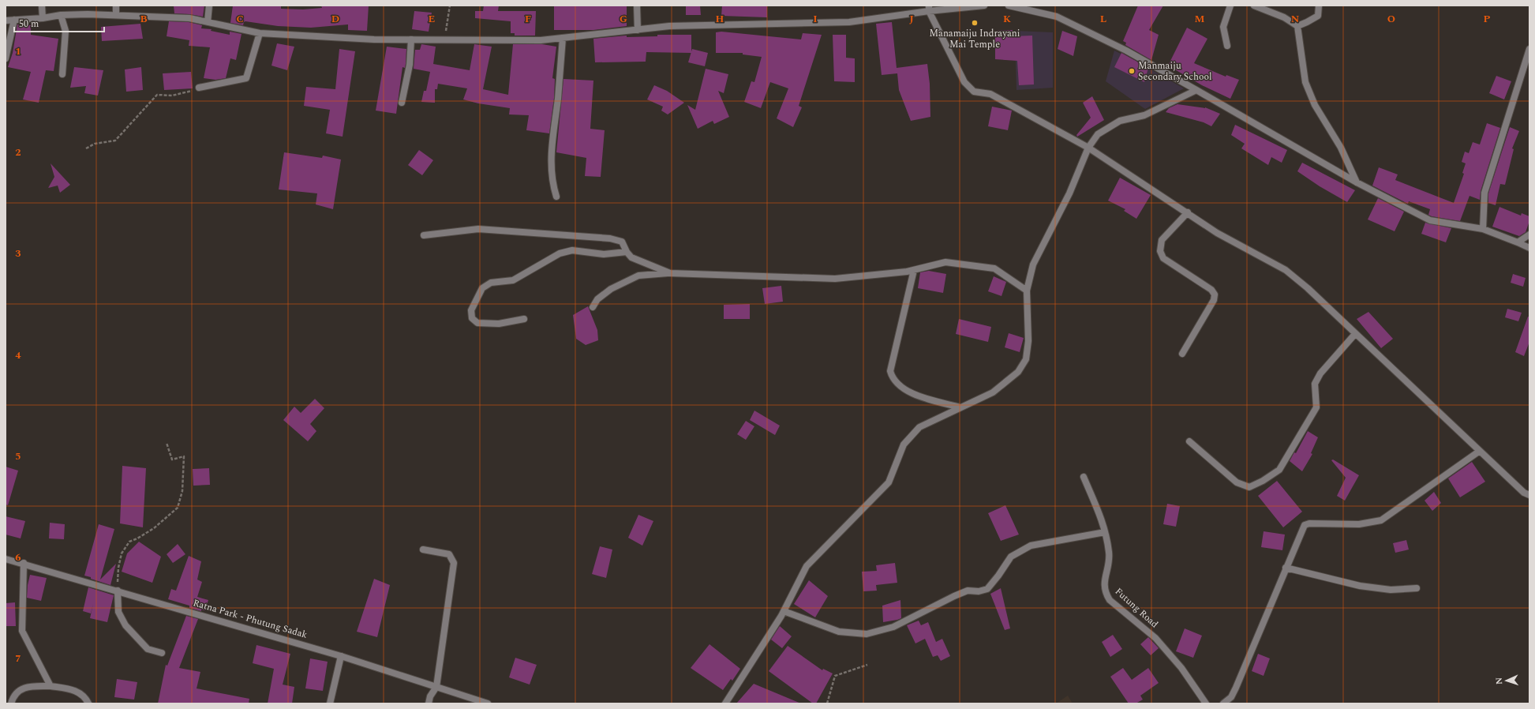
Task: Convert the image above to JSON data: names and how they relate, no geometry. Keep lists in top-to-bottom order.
{
  "streets": {
    "street": ["Futung Road", "Ratna Park - Phutung Sadak"]
  },
  "places": ["Manamaiju Indrayani Mai Temple", "Manmaiju Secondary School"],
  "scale_bar": "50 m",
  "north": "left",
  "grid": {
    "columns": [
      "B",
      "C",
      "D",
      "E",
      "F",
      "G",
      "H",
      "I",
      "J",
      "K",
      "L",
      "M",
      "N",
      "O",
      "P"
    ],
    "rows": [
      "1",
      "2",
      "3",
      "4",
      "5",
      "6",
      "7"
    ]
  }
}
